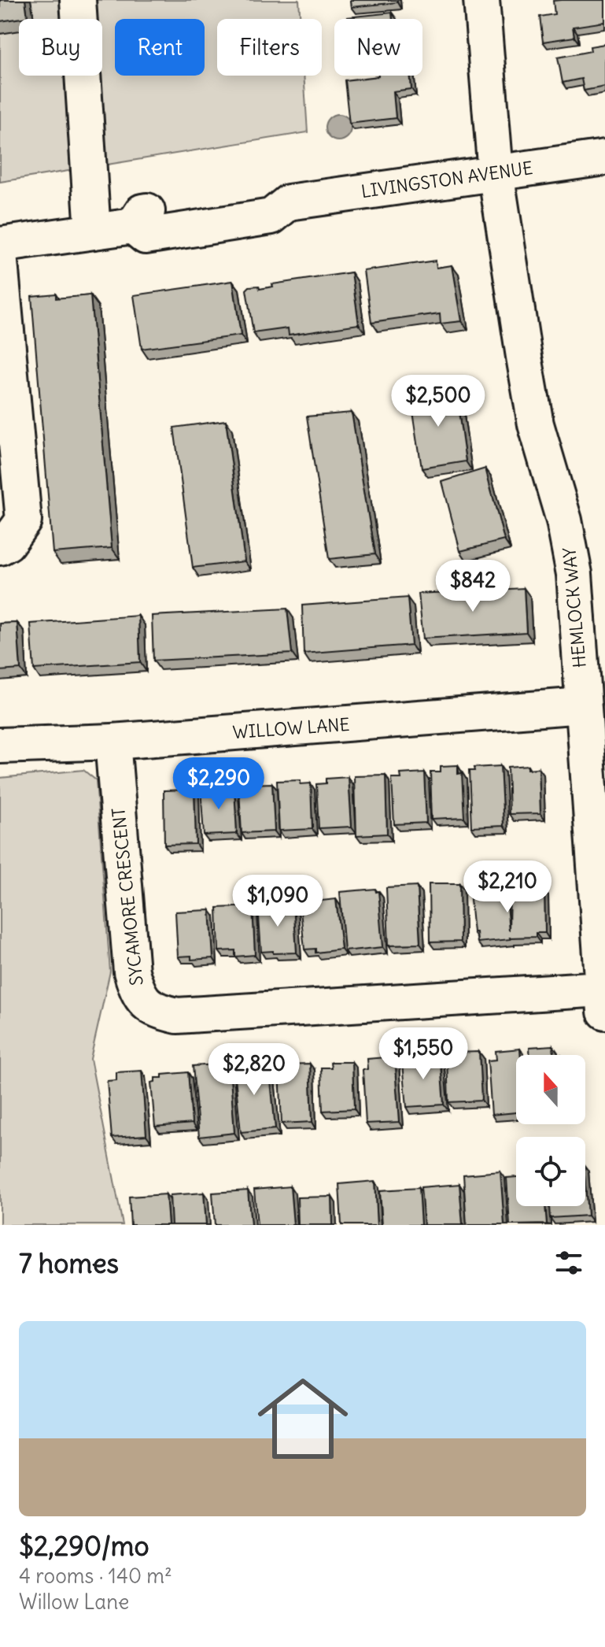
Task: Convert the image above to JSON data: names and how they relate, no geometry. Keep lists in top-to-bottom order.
{
  "streets": {
    "street": [
      "LIVINGSTON AVENUE",
      "HEMLOCK WAY",
      "WILLOW LANE",
      "SYCAMORE CRESCENT"
    ]
  },
  "crossings": [
    ["LIVINGSTON AVENUE", "HEMLOCK WAY"],
    ["HEMLOCK WAY", "WILLOW LANE"],
    ["HEMLOCK WAY", "SYCAMORE CRESCENT"],
    ["WILLOW LANE", "SYCAMORE CRESCENT"]
  ],
  "north": "top",
  "page": {
    "chip": [
      "Buy",
      "Rent",
      "Filters",
      "New"
    ],
    "price": [
      "$2,500",
      "$842",
      "$2,290",
      "$2,210",
      "$1,090",
      "$1,550",
      "$2,820"
    ],
    "heading": "7 homes",
    "list": [
      {
        "name": "$2,290/mo",
        "note": "4 rooms · 140 m² · Willow Lane"
      }
    ]
  }
}
